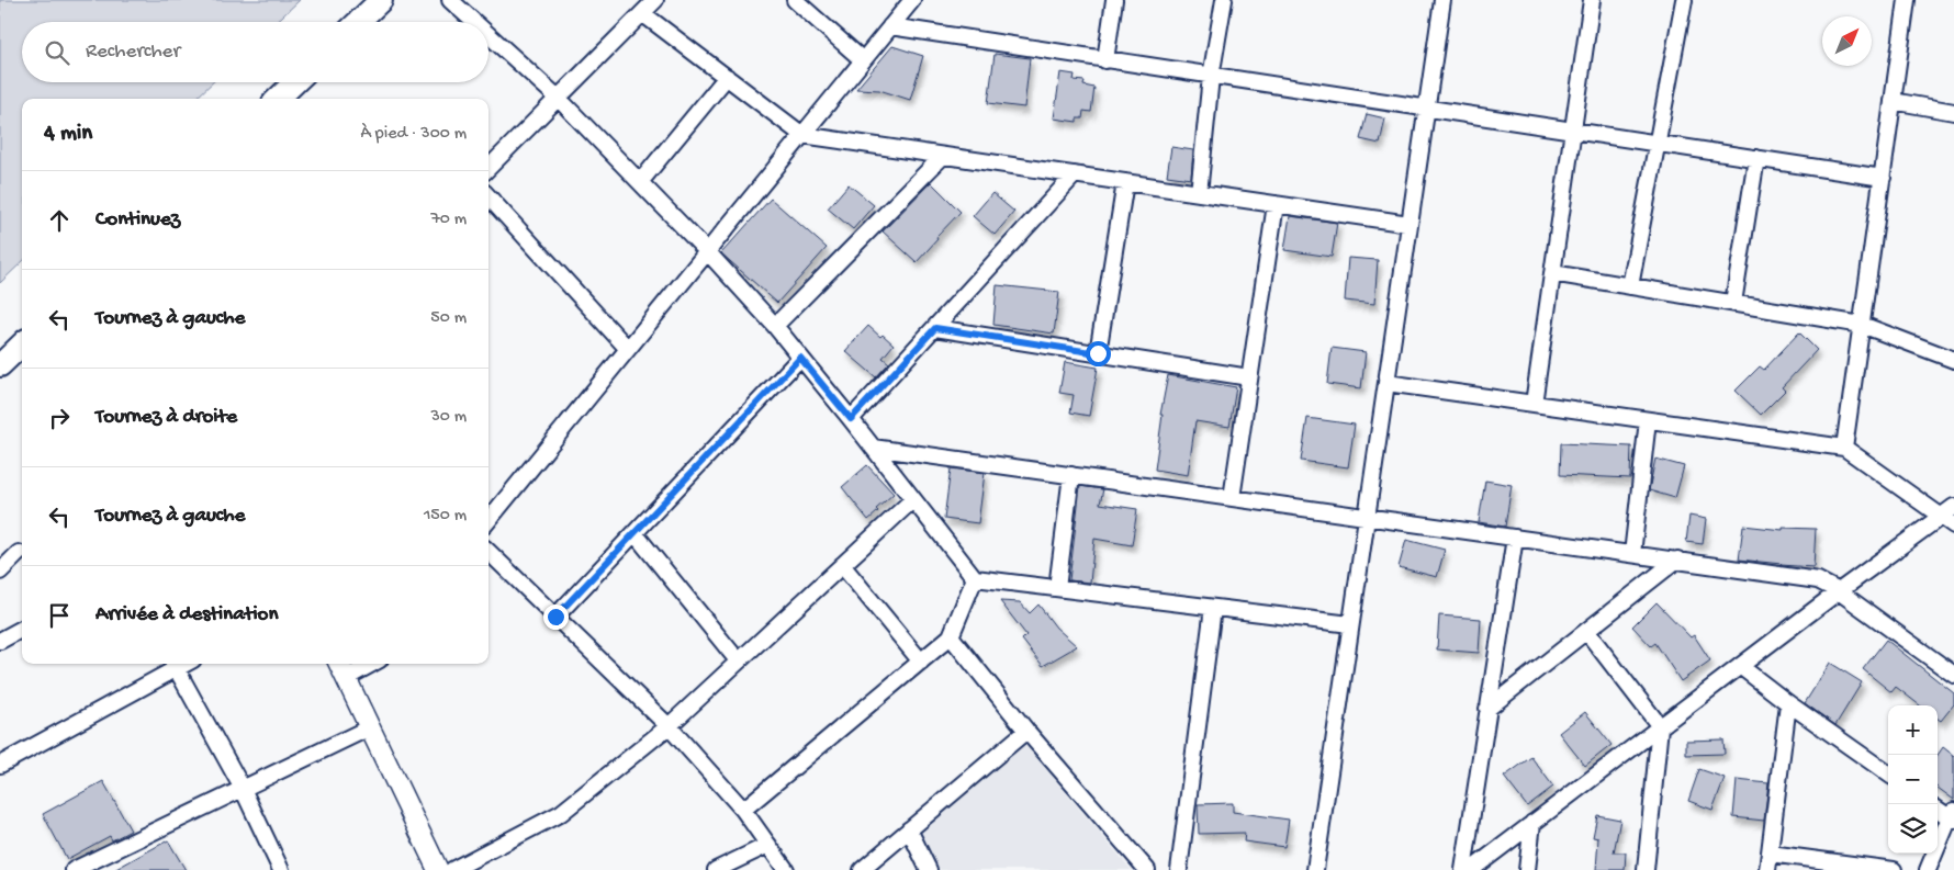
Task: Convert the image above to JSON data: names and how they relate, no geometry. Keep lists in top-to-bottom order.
{
  "north": "top right",
  "page": {
    "search": "Rechercher",
    "heading": ["4 min", "À pied · 300 m"],
    "list": [
      ["Continuez", "70 m"],
      ["Tournez à gauche", "50 m"],
      ["Tournez à droite", "30 m"],
      ["Tournez à gauche", "150 m"],
      "Arrivée à destination"
    ],
    "map_buttons": ["+", "−"]
  }
}
